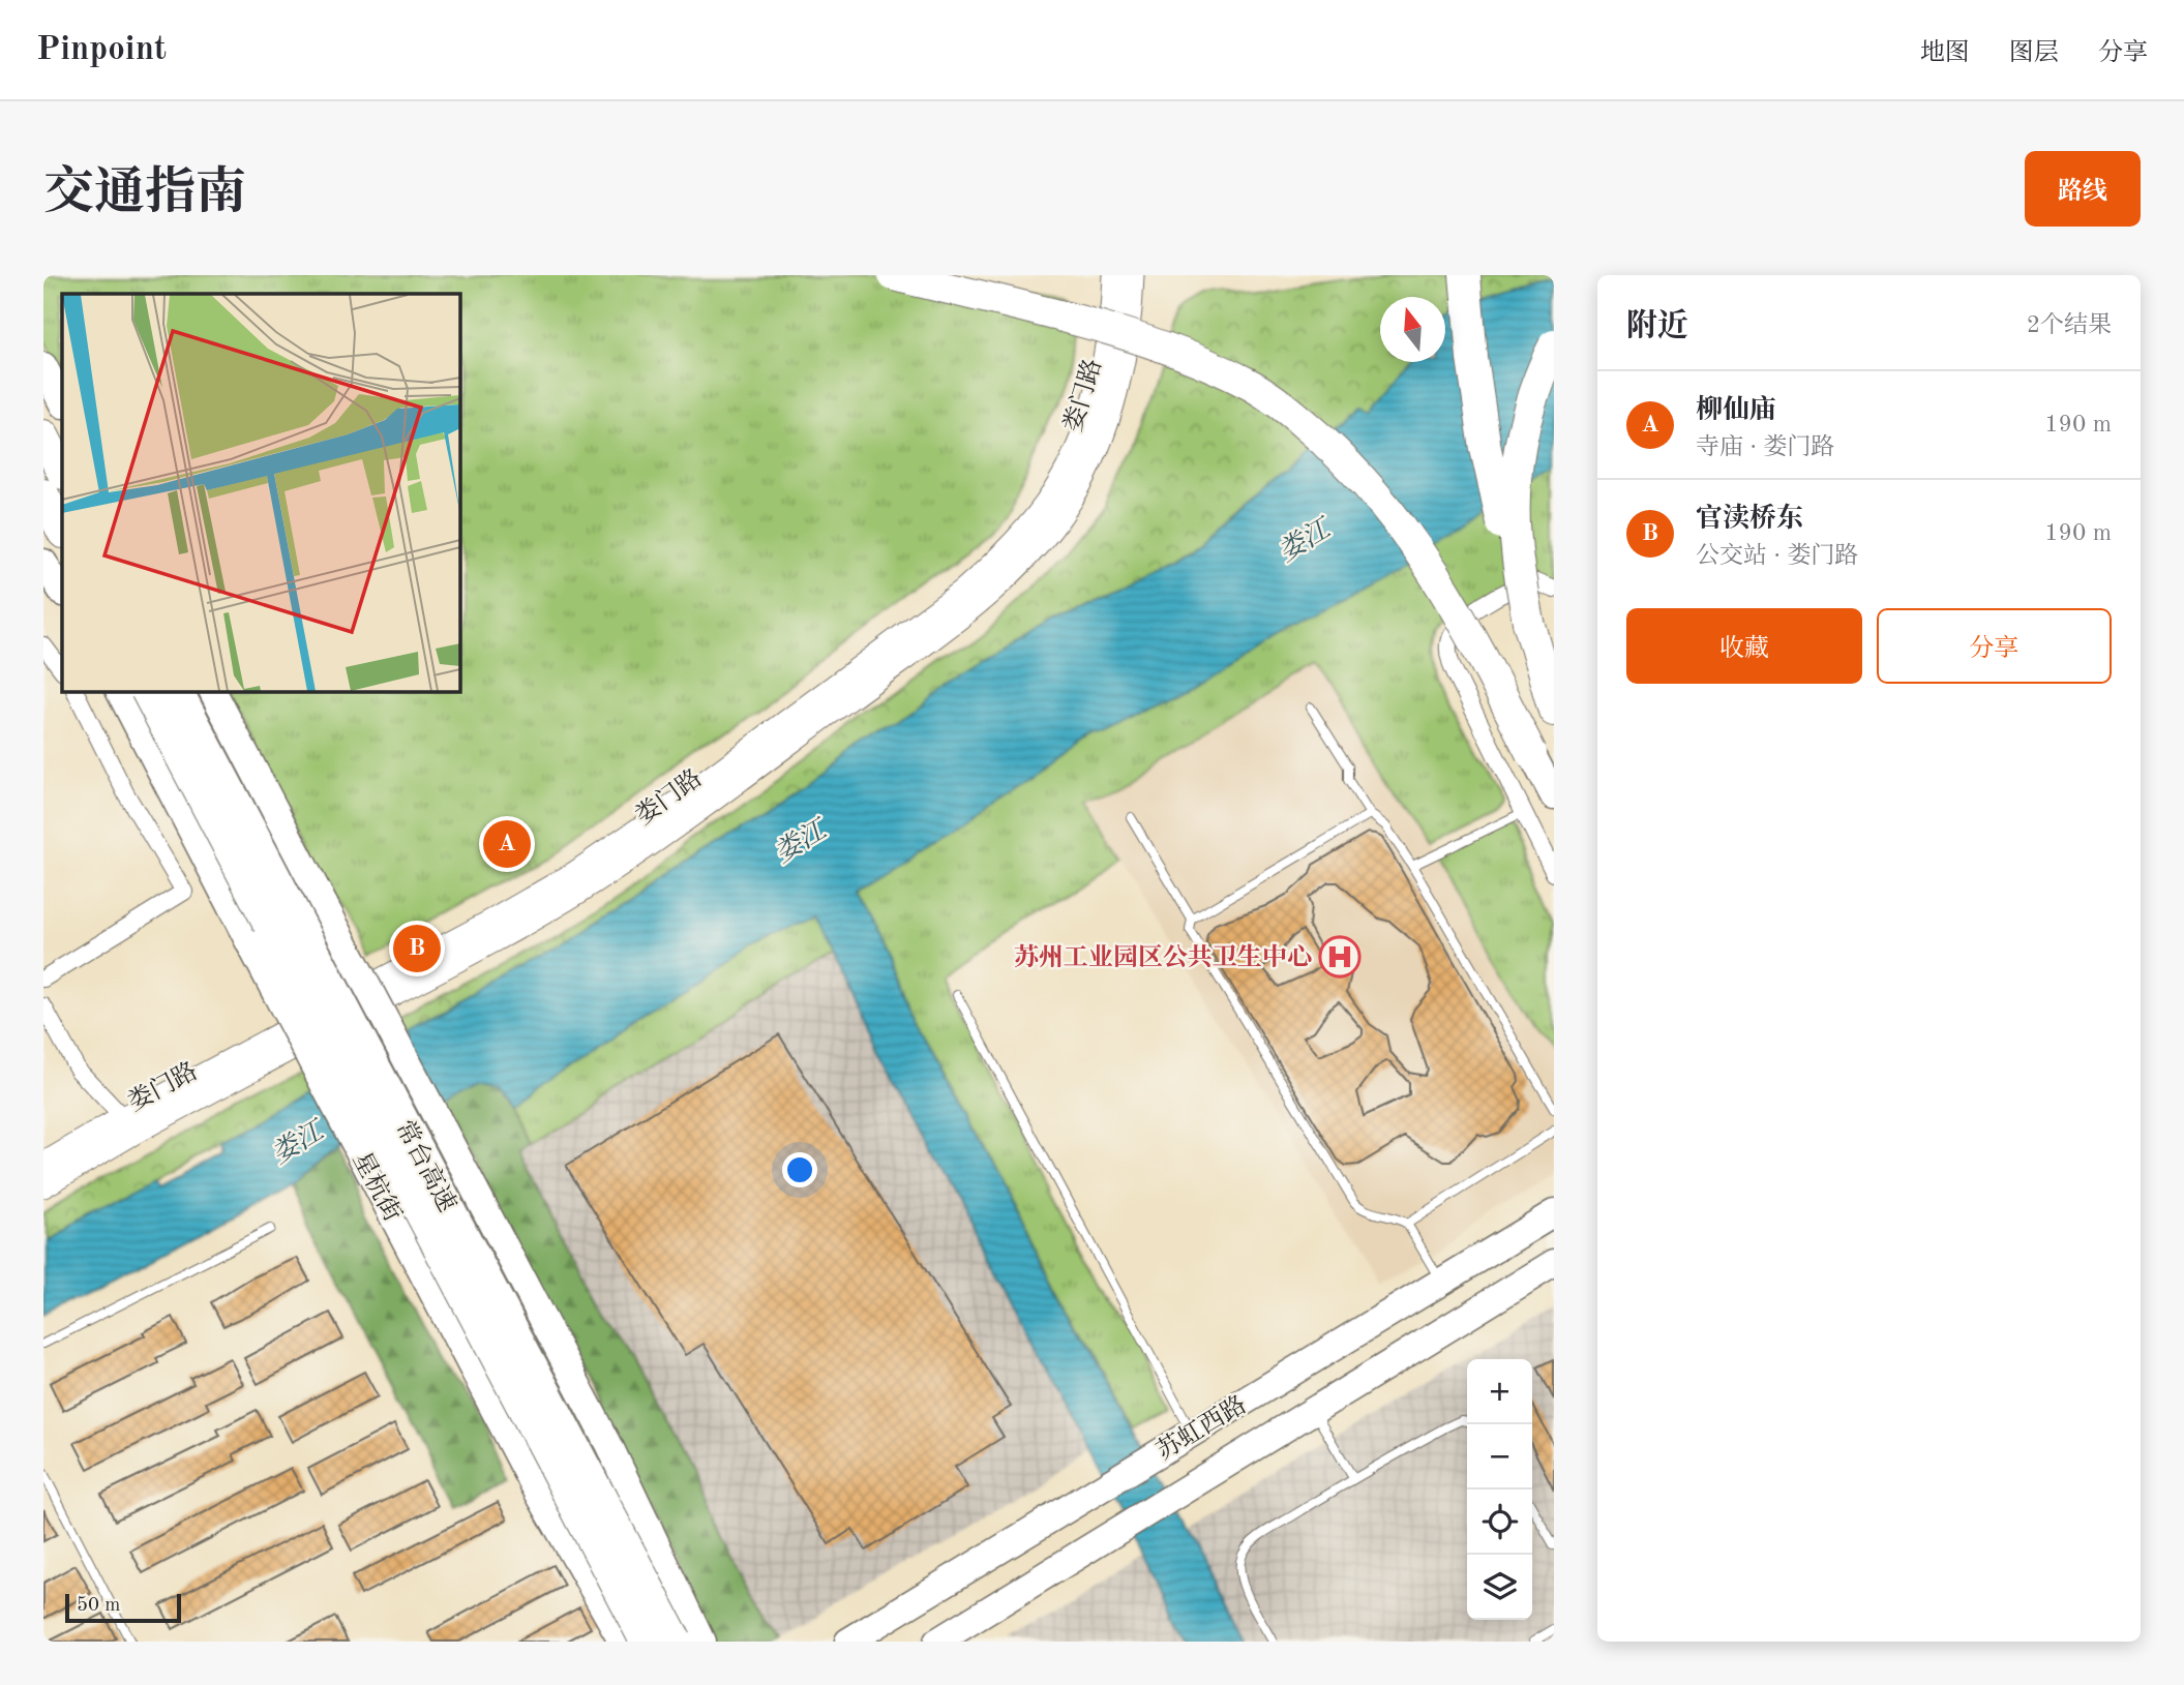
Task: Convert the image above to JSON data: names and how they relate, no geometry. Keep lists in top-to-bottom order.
{
  "streets": {
    "highway": ["常台高速"],
    "main road": ["娄门路", "星杭街", "苏虹西路"]
  },
  "water": ["娄江"],
  "places": {
    "hospital": ["苏州工业园区公共卫生中心"]
  },
  "scale_bar": "50 m",
  "north": "top",
  "page": {
    "header": "Pinpoint",
    "nav": ["地图", "图层", "分享"],
    "title": "交通指南",
    "buttons": [
      "路线",
      ["收藏", "分享"]
    ],
    "heading": ["附近", "2个结果"],
    "list": [
      {
        "mark": "A",
        "name": "柳仙庙",
        "note": "寺庙 · 娄门路",
        "value": "190 m"
      },
      {
        "mark": "B",
        "name": "官渎桥东",
        "note": "公交站 · 娄门路",
        "value": "190 m"
      }
    ],
    "pins": ["A", "B"],
    "map_buttons": ["+", "−"],
    "scale": "50 m"
  }
}
